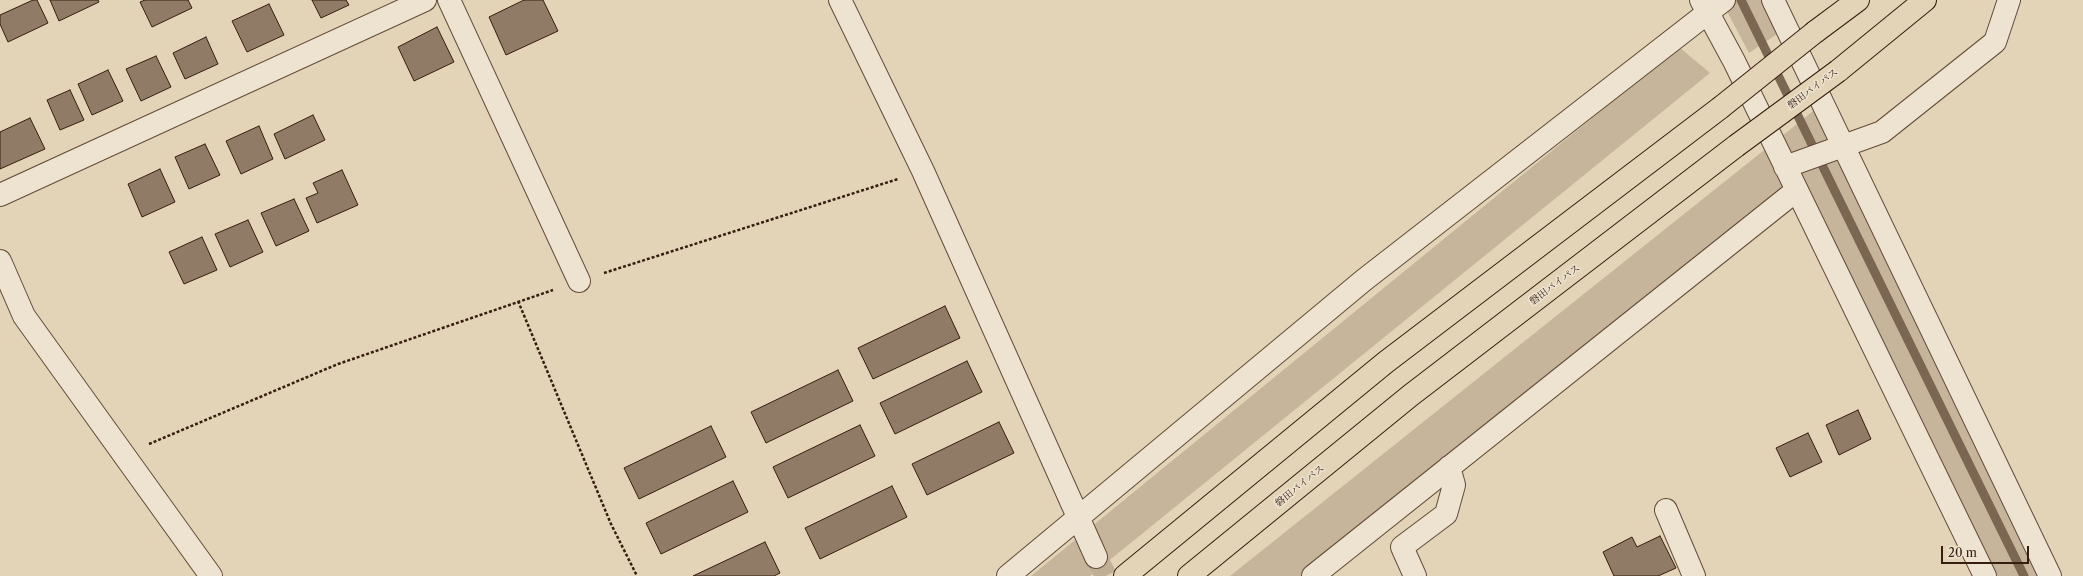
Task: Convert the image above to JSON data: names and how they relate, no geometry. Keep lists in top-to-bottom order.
{
  "streets": {
    "highway": ["磐田バイパス"]
  },
  "scale_bar": "20 m"
}
